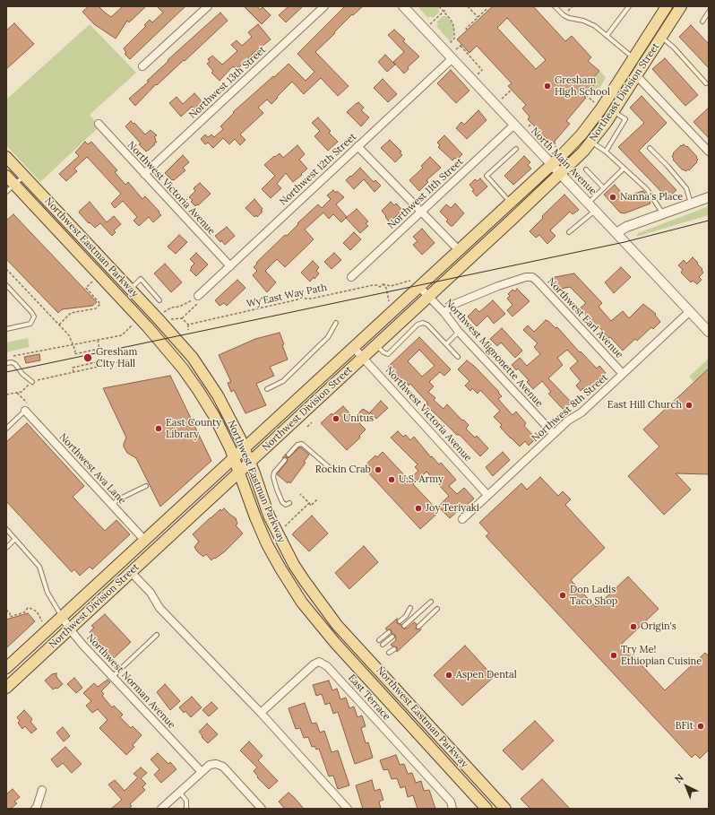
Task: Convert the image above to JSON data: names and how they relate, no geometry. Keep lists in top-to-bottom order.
{
  "streets": {
    "main road": ["Northeast Division Street", "Northwest Eastman Parkway", "Northwest Division Street"],
    "street": [
      "Northwest 13th Street",
      "North Main Avenue",
      "Northwest 12th Street",
      "Northwest Victoria Avenue",
      "Northwest 11th Street",
      "Northwest Earl Avenue",
      "Northwest Mignonette Avenue",
      "Northwest 8th Street",
      "Northwest Ava Lane",
      "Northwest Norman Avenue",
      "East Terrace"
    ],
    "path": ["Wy'East Way Path"]
  },
  "crossings": [
    ["Northwest 13th Street", "Northwest Victoria Avenue"],
    ["Northeast Division Street", "North Main Avenue"],
    ["Northeast Division Street", "Northwest Division Street"],
    ["North Main Avenue", "Northwest 12th Street"],
    ["North Main Avenue", "Northwest 11th Street"],
    ["North Main Avenue", "Northwest 8th Street"],
    ["North Main Avenue", "Northwest Division Street"],
    ["Northwest 12th Street", "Northwest Victoria Avenue"],
    ["Northwest Victoria Avenue", "Northwest 8th Street"],
    ["Northwest Victoria Avenue", "Northwest Division Street"],
    ["Northwest Eastman Parkway", "Northwest Division Street"],
    ["Northwest Earl Avenue", "Northwest Mignonette Avenue"],
    ["Northwest Earl Avenue", "Northwest 8th Street"],
    ["Northwest Mignonette Avenue", "Northwest 8th Street"],
    ["Northwest Mignonette Avenue", "Northwest Division Street"],
    ["Northwest Division Street", "Northwest Ava Lane"],
    ["Northwest Division Street", "Northwest Norman Avenue"]
  ],
  "places": [
    "Gresham High School",
    "Nanna's Place",
    "Gresham City Hall",
    "East Hill Church",
    "Unitus",
    "East County Library",
    "Rockin Crab",
    "U.S. Army",
    "Joy Teriyaki",
    "Don Ladis Taco Shop",
    "Origin's",
    "Try Me! Ethiopian Cuisine",
    "Aspen Dental",
    "BFit"
  ],
  "north": "top left"
}
